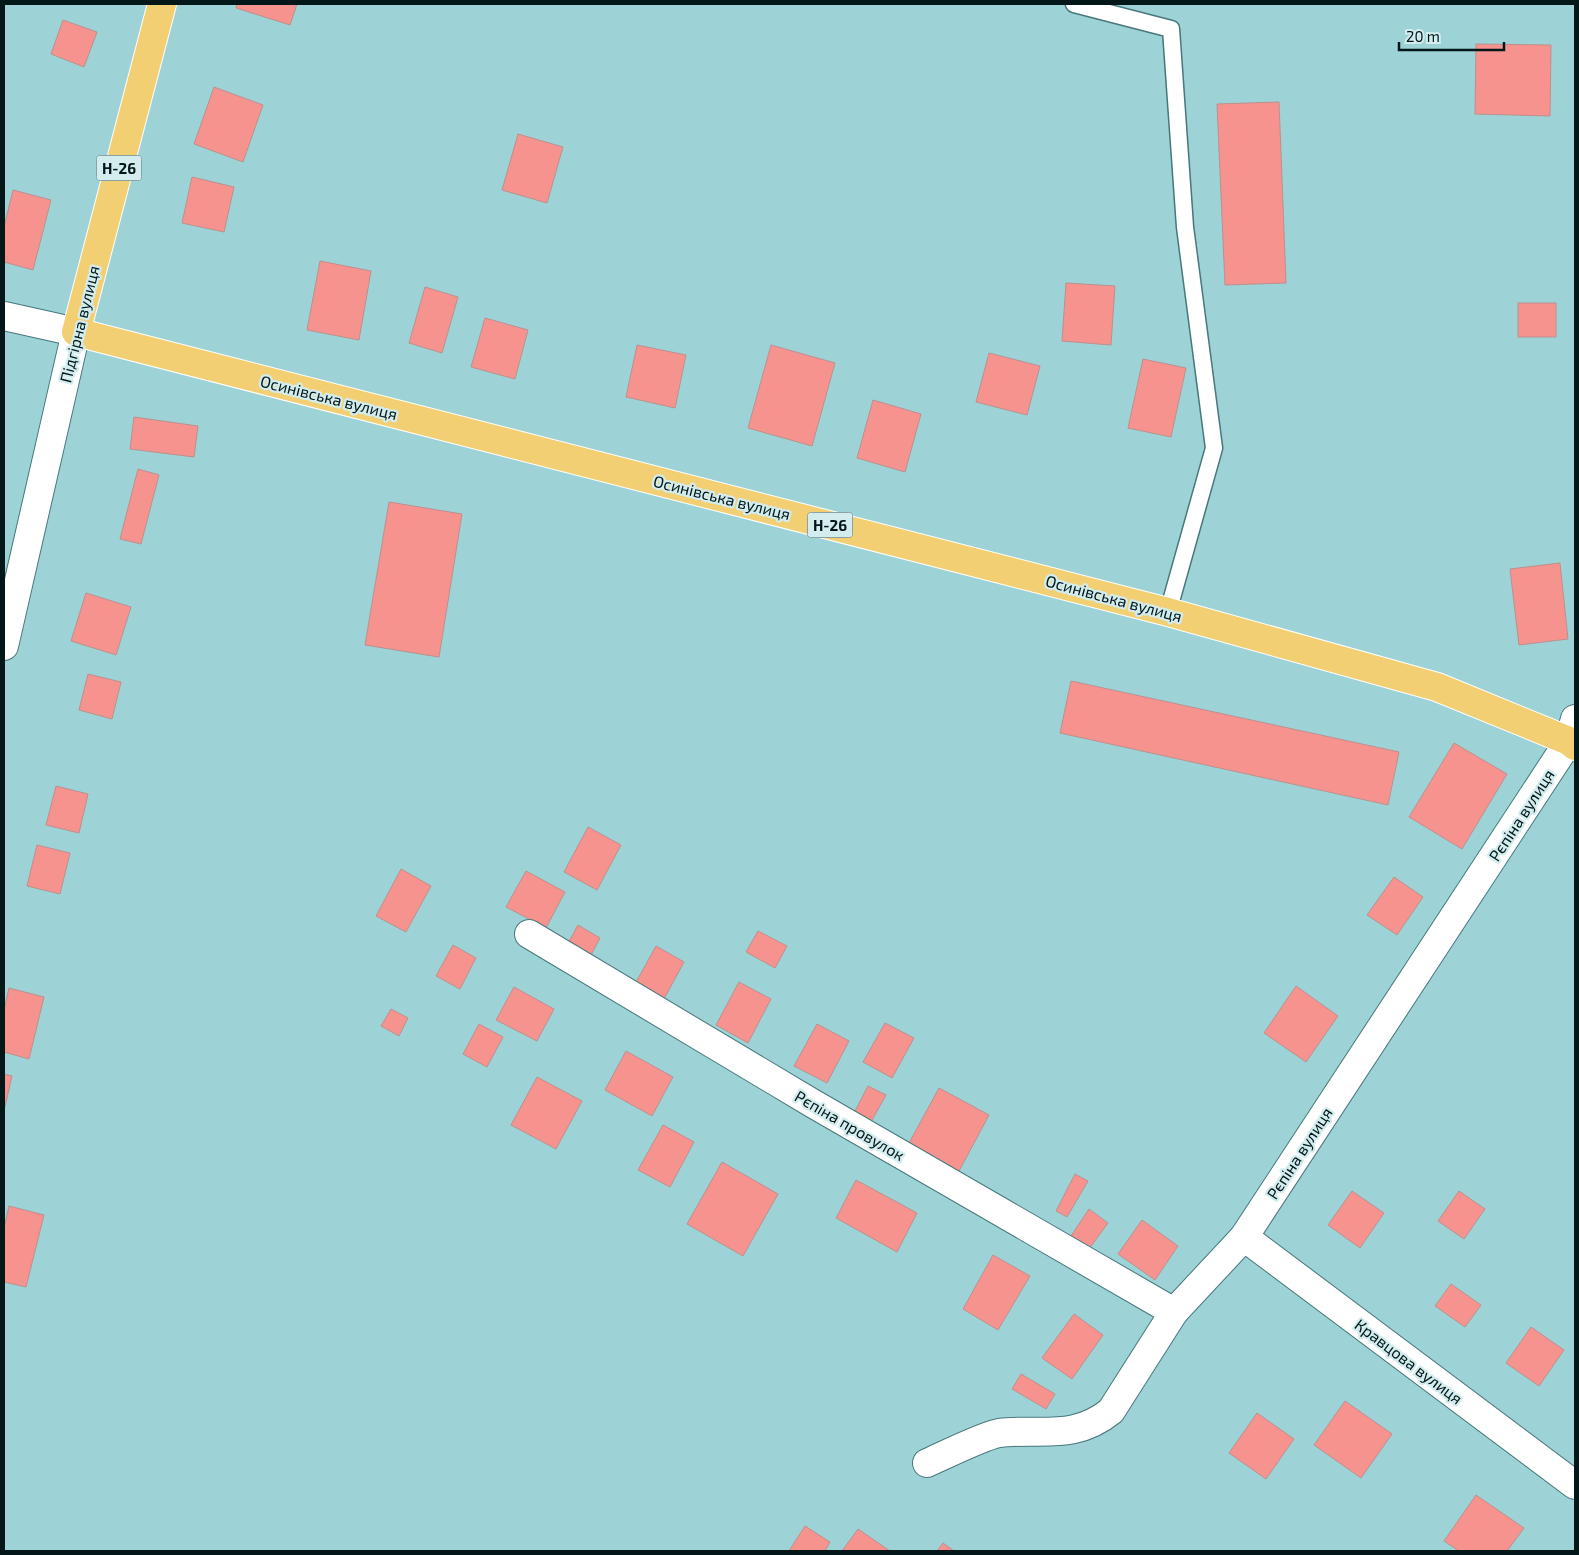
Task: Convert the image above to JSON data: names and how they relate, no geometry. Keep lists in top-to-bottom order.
{
  "streets": {
    "main road": ["Н-26", "Підгірна вулиця", "Осинівська вулиця"],
    "street": ["Рєпіна вулиця", "Рєпіна провулок", "Кравцова вулиця"]
  },
  "crossings": [
    ["Підгірна вулиця", "Осинівська вулиця"],
    ["Осинівська вулиця", "Рєпіна вулиця"],
    ["Рєпіна вулиця", "Рєпіна провулок"],
    ["Рєпіна вулиця", "Кравцова вулиця"]
  ],
  "scale_bar": "20 m"
}
